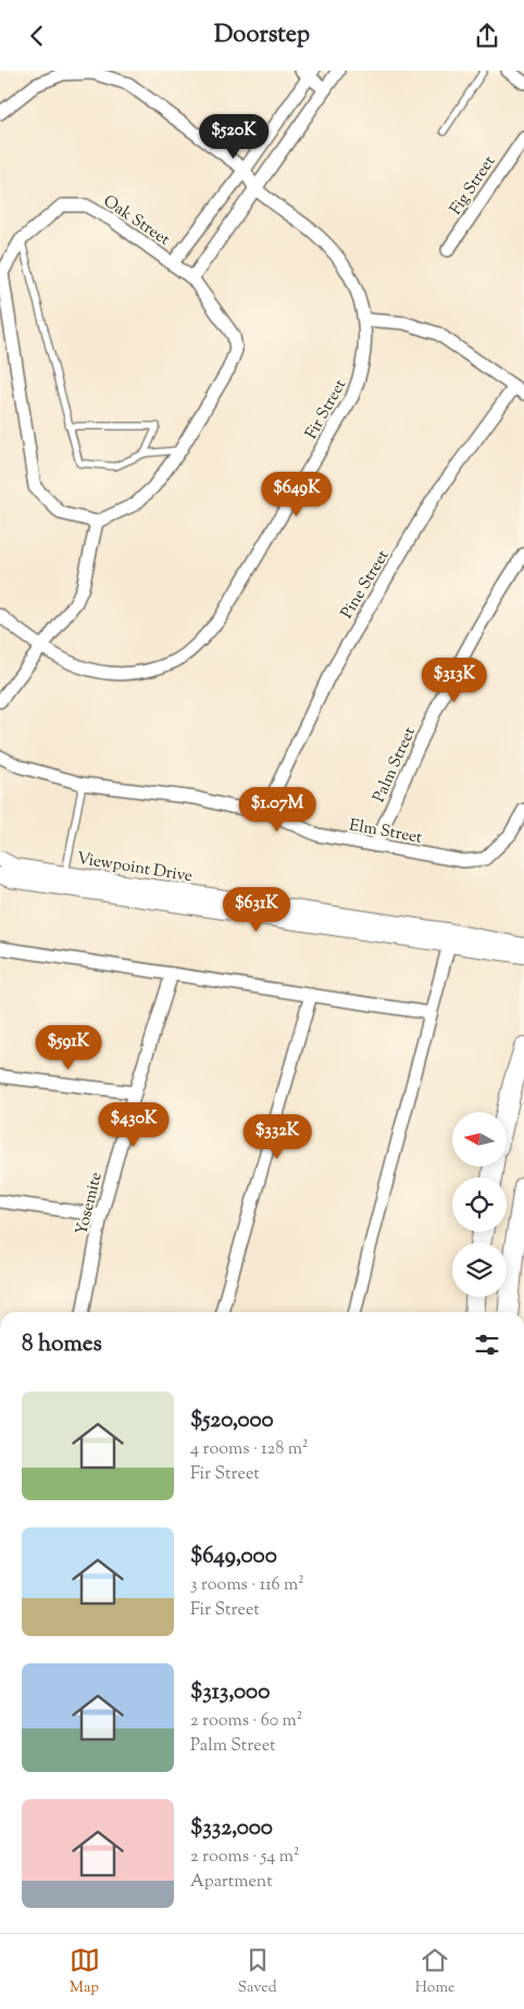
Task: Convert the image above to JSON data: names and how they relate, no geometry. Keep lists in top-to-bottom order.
{
  "streets": {
    "street": [
      "Fig Street",
      "Oak Street",
      "Fir Street",
      "Pine Street",
      "Palm Street",
      "Elm Street",
      "Viewpoint Drive",
      "Yosemite"
    ]
  },
  "crossings": [
    ["Pine Street", "Elm Street"],
    ["Palm Street", "Elm Street"]
  ],
  "north": "left",
  "page": {
    "header": "Doorstep",
    "price": [
      "$520K",
      "$649K",
      "$313K",
      "$1.07M",
      "$631K",
      "$591K",
      "$430K",
      "$332K"
    ],
    "heading": "8 homes",
    "list": [
      {
        "name": "$520,000",
        "note": "4 rooms · 128 m² · Fir Street"
      },
      {
        "name": "$649,000",
        "note": "3 rooms · 116 m² · Fir Street"
      },
      {
        "name": "$313,000",
        "note": "2 rooms · 60 m² · Palm Street"
      },
      {
        "name": "$332,000",
        "note": "2 rooms · 54 m² · Apartment"
      }
    ],
    "tabs": ["Map", "Saved", "Home"]
  }
}
